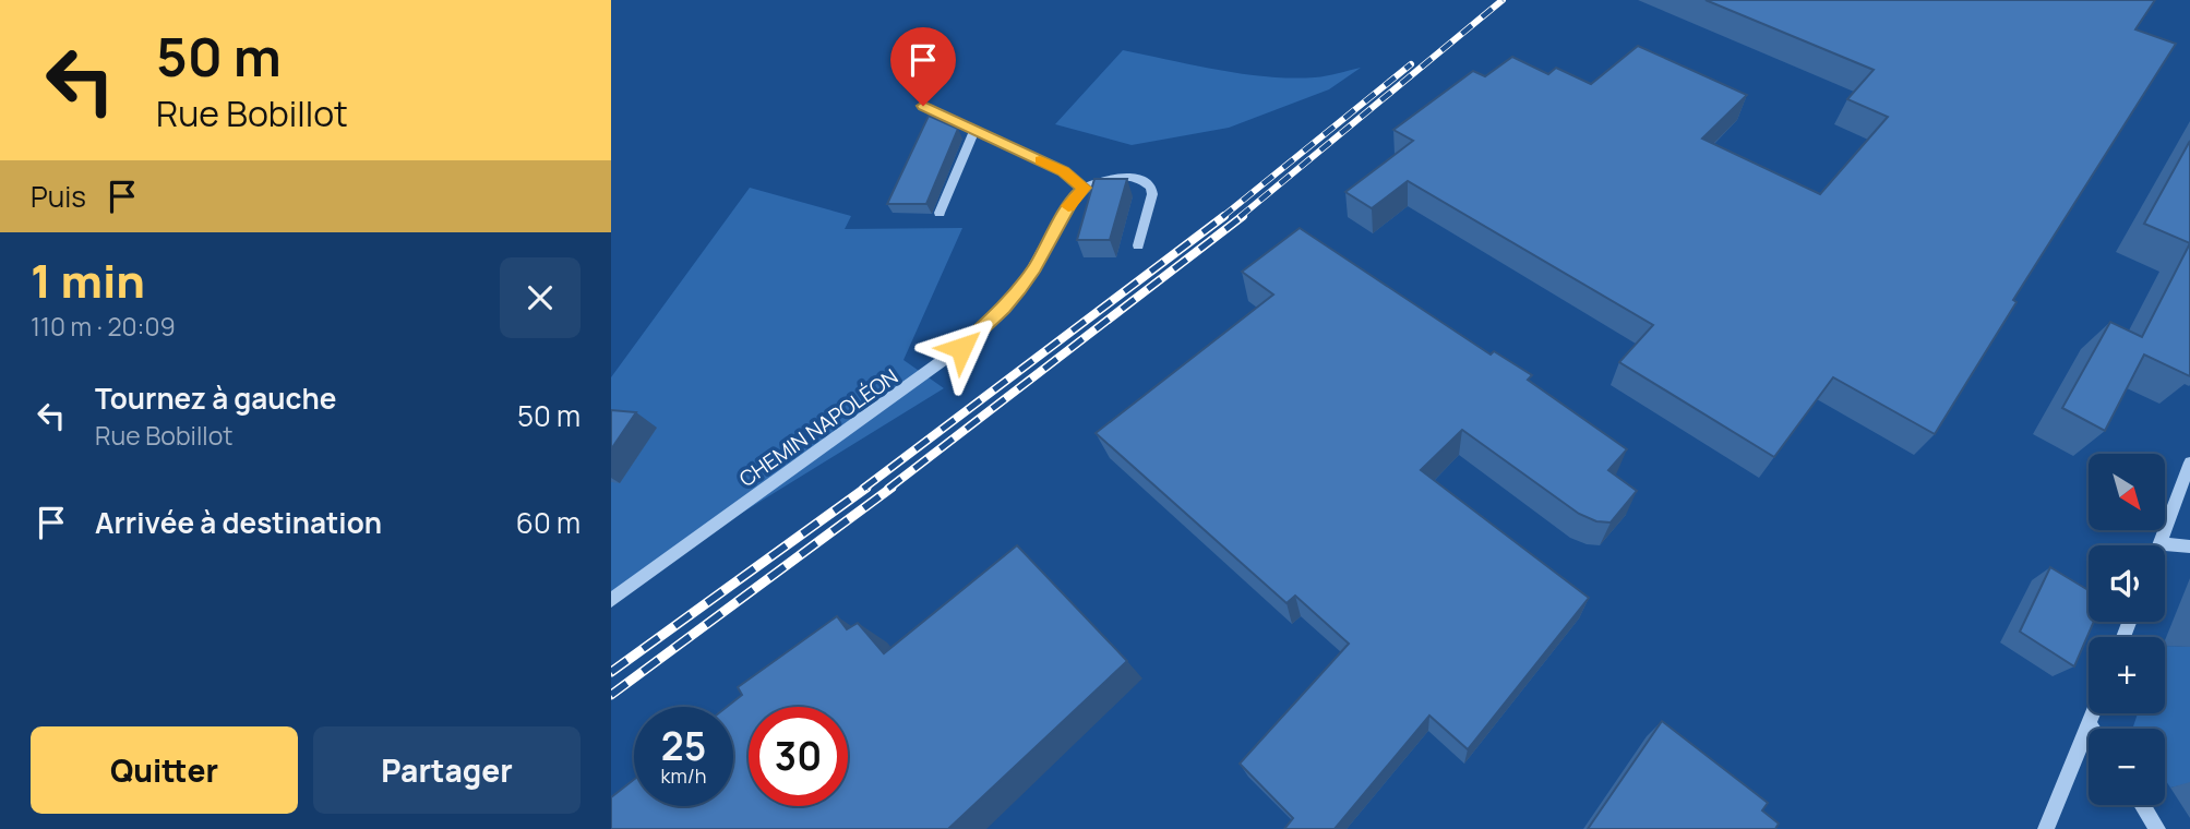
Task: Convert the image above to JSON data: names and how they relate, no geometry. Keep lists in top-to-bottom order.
{
  "streets": {
    "street": ["CHEMIN NAPOLÉON"]
  },
  "north": "bottom right",
  "page": {
    "turn": ["50 m", "Rue Bobillot"],
    "then": "Puis",
    "heading": ["1 min", "110 m · 20:09"],
    "list": [
      {
        "name": "Tournez à gauche",
        "note": "Rue Bobillot",
        "value": "50 m"
      },
      {
        "name": "Arrivée à destination",
        "value": "60 m"
      }
    ],
    "map_buttons": ["+", "−"],
    "speed": "25 km/h",
    "limit": "30",
    "buttons": ["Quitter", "Partager"]
  }
}
